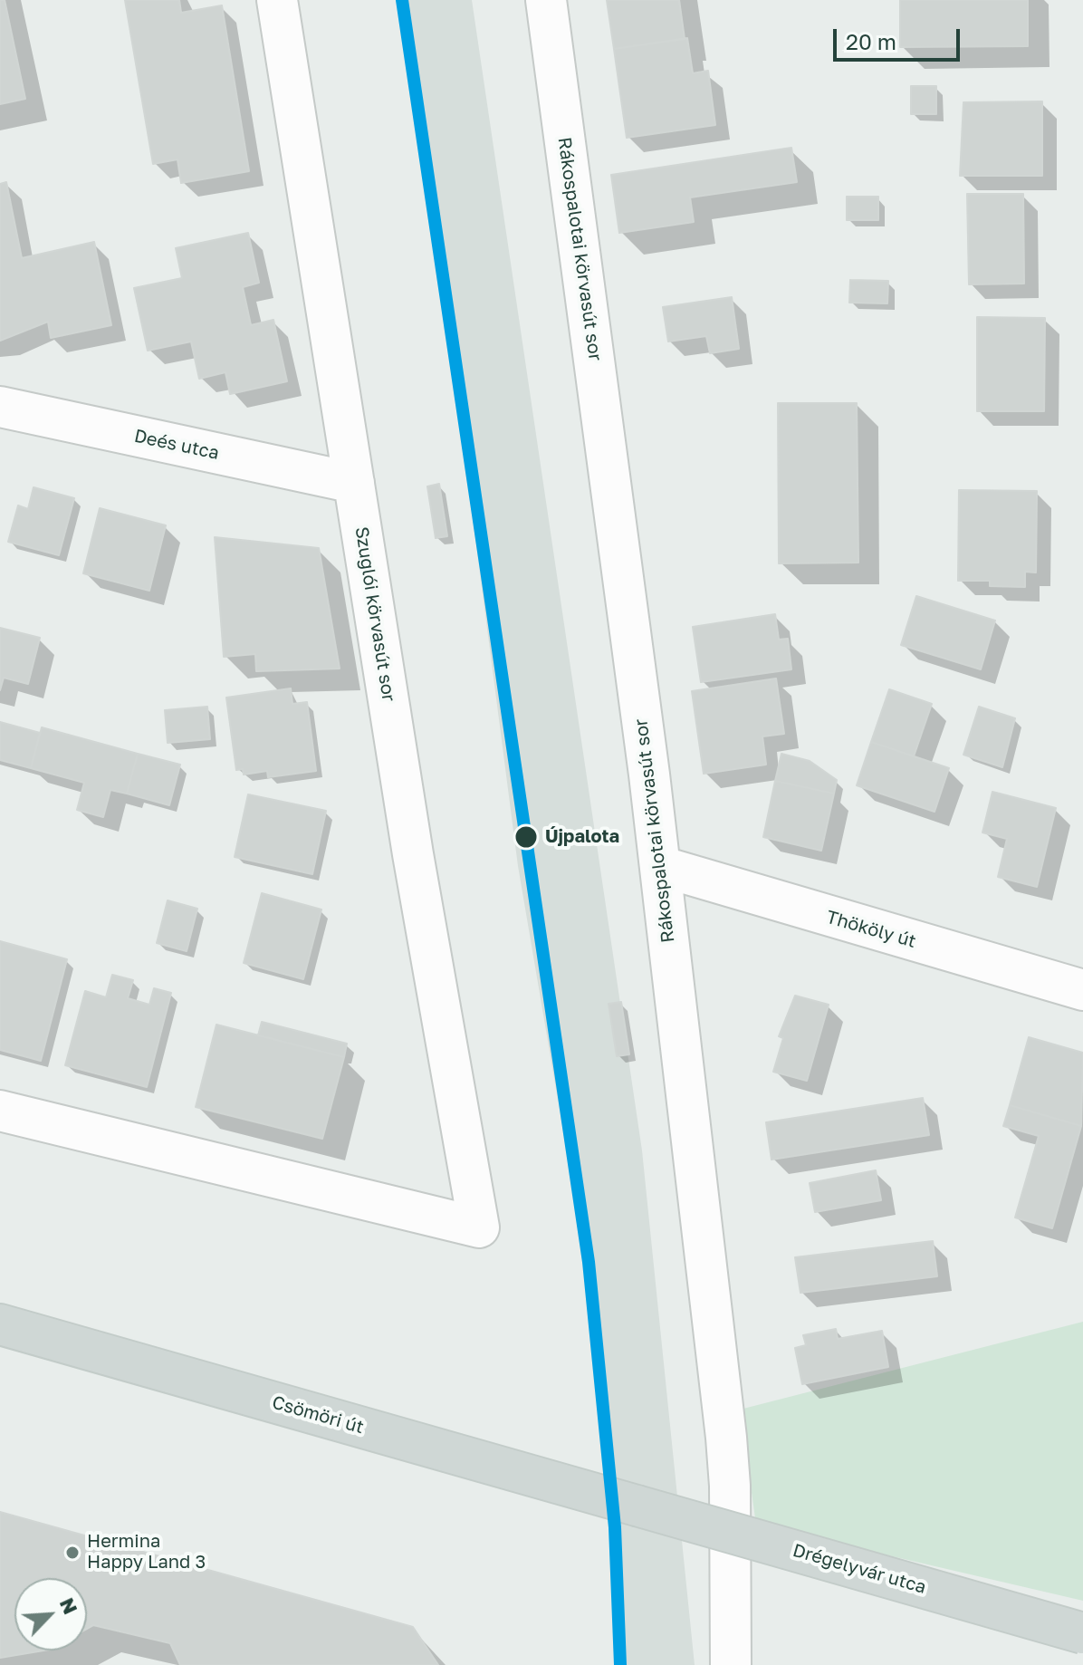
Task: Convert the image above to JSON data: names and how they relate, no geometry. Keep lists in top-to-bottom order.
{
  "streets": {
    "main road": ["Csömöri út", "Drégelyvár utca"],
    "street": [
      "Rákospalotai körvasút sor",
      "Deés utca",
      "Szuglói körvasút sor",
      "Thököly út"
    ]
  },
  "crossings": [
    ["Rákospalotai körvasút sor", "Thököly út"],
    ["Deés utca", "Szuglói körvasút sor"],
    ["Csömöri út", "Drégelyvár utca"]
  ],
  "places": ["Újpalota", "Hermina Happy Land 3"],
  "scale_bar": "20 m",
  "north": "top right"
}
